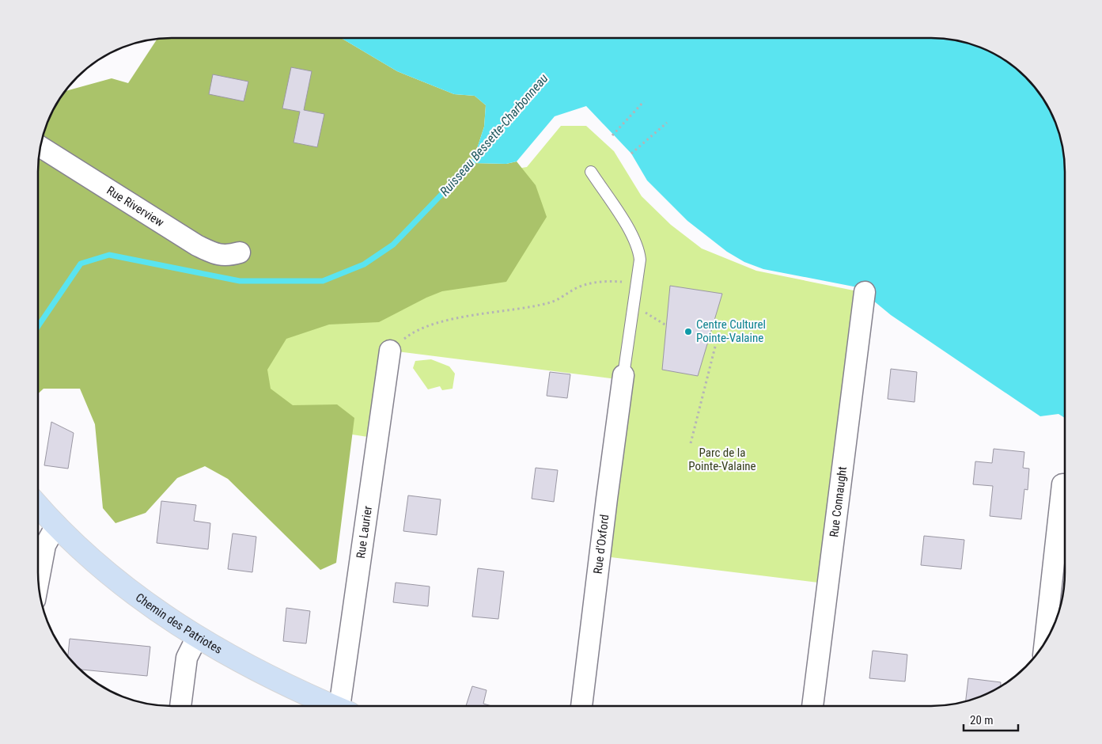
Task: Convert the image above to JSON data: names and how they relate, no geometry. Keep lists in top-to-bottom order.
{
  "streets": {
    "main road": ["Chemin des Patriotes"],
    "street": [
      "Rue Riverview",
      "Rue Connaught",
      "Rue Laurier",
      "Rue d'Oxford"
    ]
  },
  "water": ["Ruisseau Bessette-Charbonneau"],
  "parks": ["Parc de la Pointe-Valaine"],
  "places": ["Centre Culturel Pointe-Valaine"],
  "scale_bar": "20 m"
}
